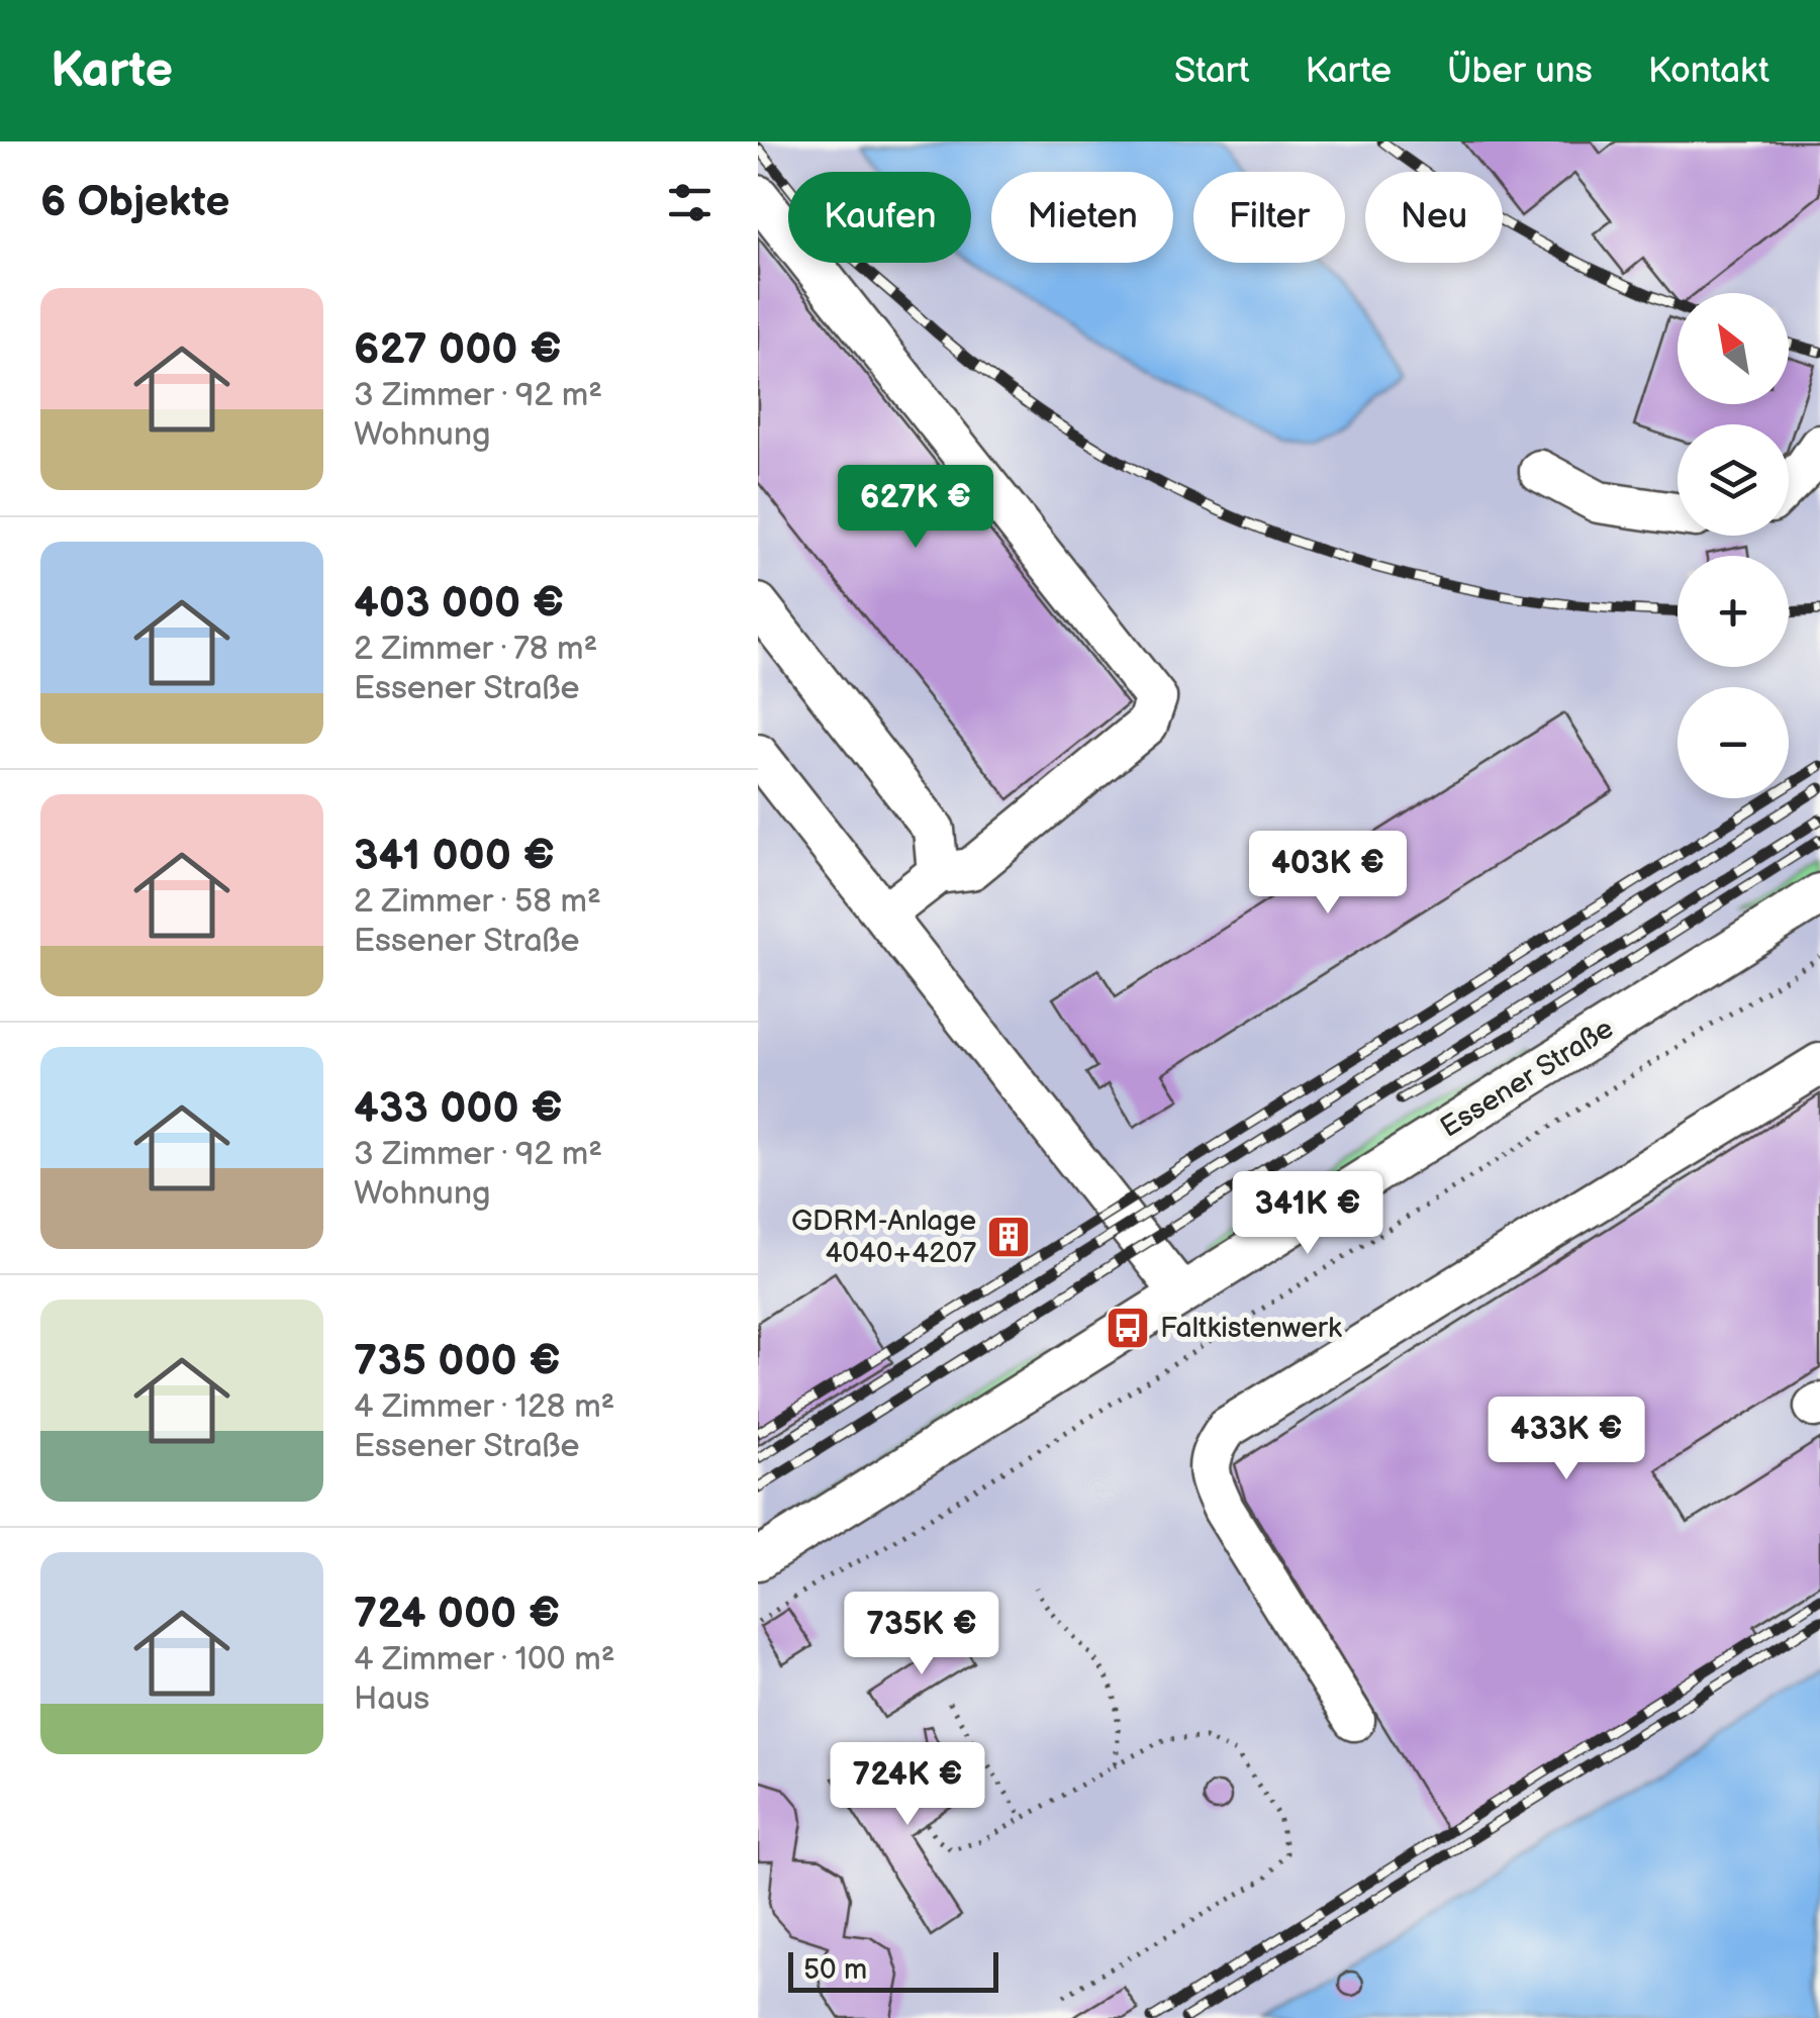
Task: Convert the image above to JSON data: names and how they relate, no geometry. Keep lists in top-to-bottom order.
{
  "streets": {
    "street": ["Essener Straße"]
  },
  "places": {
    "building": ["GDRM-Anlage 4040+4207"],
    "bus stop": ["Faltkistenwerk"]
  },
  "scale_bar": "50 m",
  "north": "top left",
  "page": {
    "header": "Karte",
    "nav": [
      "Start",
      "Karte",
      "Über uns",
      "Kontakt"
    ],
    "heading": "6 Objekte",
    "chip": [
      "Kaufen",
      "Mieten",
      "Filter",
      "Neu"
    ],
    "list": [
      {
        "name": "627 000 €",
        "note": "3 Zimmer · 92 m² · Wohnung"
      },
      {
        "name": "403 000 €",
        "note": "2 Zimmer · 78 m² · Essener Straße"
      },
      {
        "name": "341 000 €",
        "note": "2 Zimmer · 58 m² · Essener Straße"
      },
      {
        "name": "433 000 €",
        "note": "3 Zimmer · 92 m² · Wohnung"
      },
      {
        "name": "735 000 €",
        "note": "4 Zimmer · 128 m² · Essener Straße"
      },
      {
        "name": "724 000 €",
        "note": "4 Zimmer · 100 m² · Haus"
      }
    ],
    "map_buttons": ["+", "−"],
    "price": [
      "627K €",
      "403K €",
      "341K €",
      "433K €",
      "735K €",
      "724K €"
    ],
    "scale": "50 m"
  }
}
